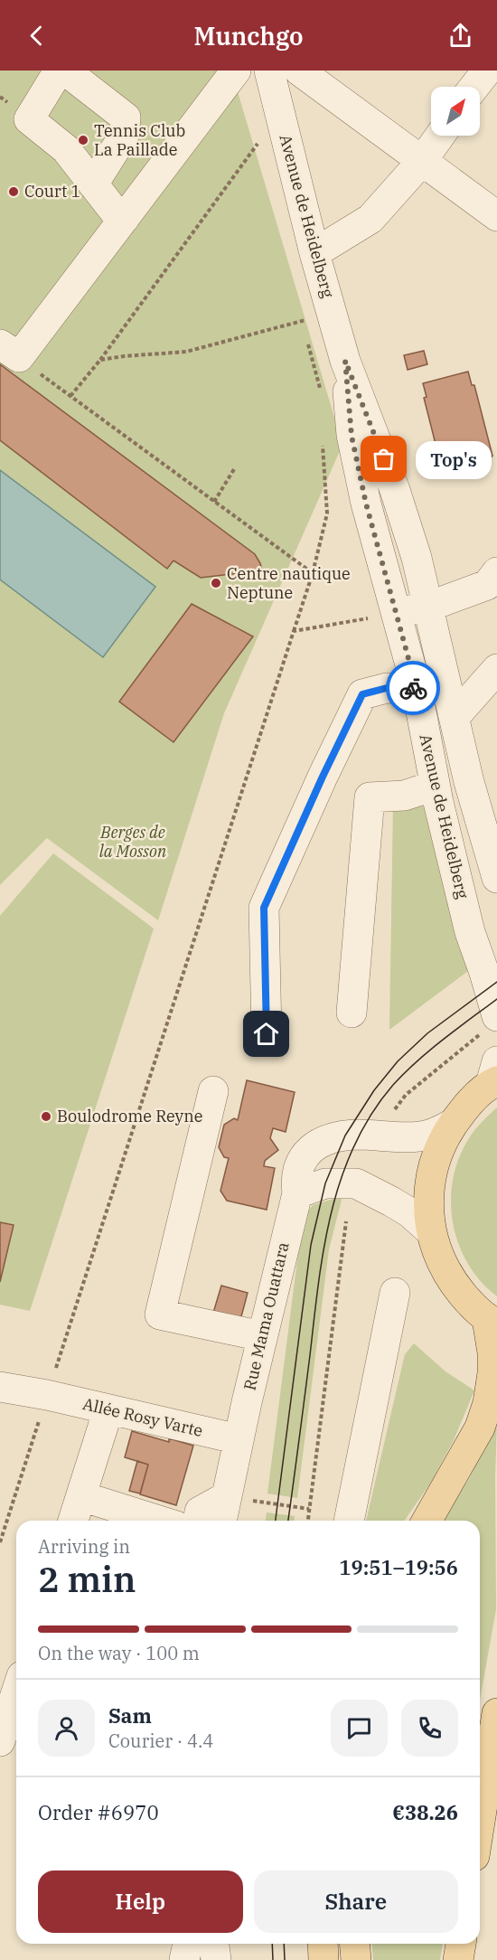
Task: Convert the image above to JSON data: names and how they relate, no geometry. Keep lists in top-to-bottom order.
{
  "streets": {
    "street": ["Avenue de Heidelberg", "Rue Mama Ouattara", "Allée Rosy Varte"]
  },
  "crossings": [
    ["Rue Mama Ouattara", "Allée Rosy Varte"]
  ],
  "parks": ["Berges de la Mosson"],
  "places": [
    "Tennis Club La Paillade",
    "Court 1",
    "Top's",
    "Centre nautique Neptune",
    "Boulodrome Reyne"
  ],
  "north": "top right",
  "page": {
    "header": "Munchgo",
    "bubble": "Top's",
    "heading": ["2 min", "Arriving in", "19:51–19:56"],
    "panel": [
      "Sam",
      "Courier · 4.4",
      "Order #6970",
      "€38.26"
    ],
    "bar": "On the way · 100 m",
    "buttons": ["Help", "Share"]
  }
}
